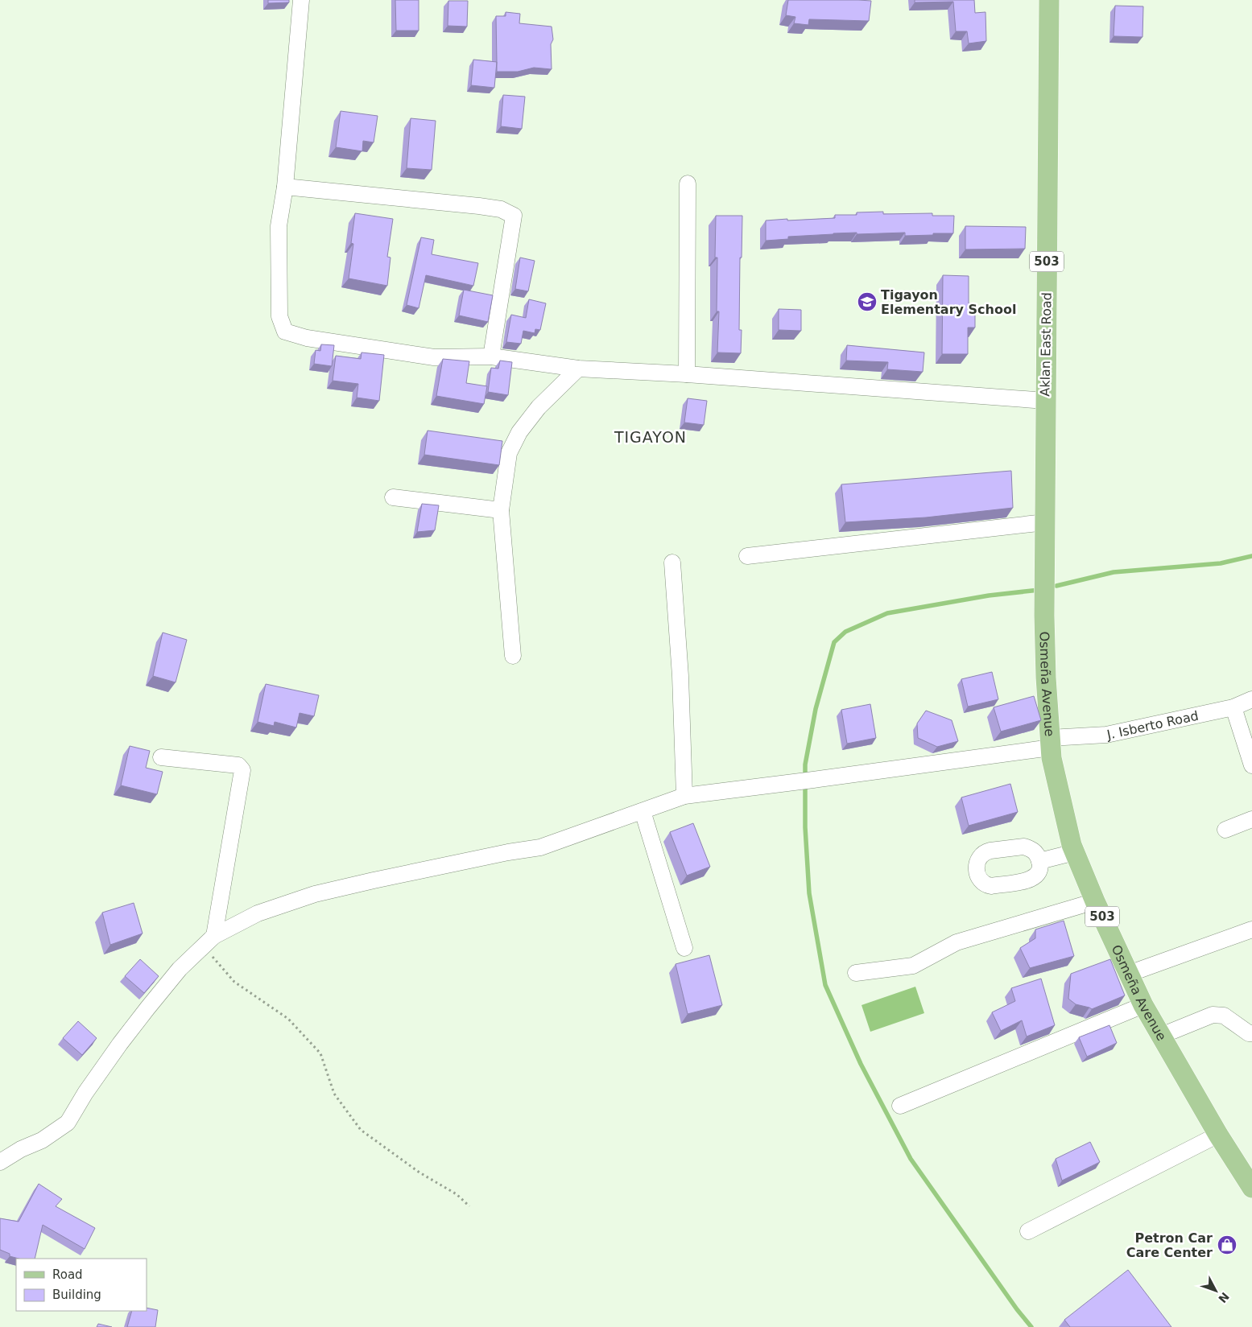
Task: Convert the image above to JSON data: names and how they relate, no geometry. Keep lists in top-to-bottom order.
{
  "streets": {
    "main road": ["503", "Aklan East Road", "Osmeña Avenue"],
    "street": ["J. Isberto Road"]
  },
  "crossings": [
    ["Aklan East Road", "Osmeña Avenue"],
    ["Osmeña Avenue", "J. Isberto Road"]
  ],
  "districts": ["TIGAYON"],
  "places": {
    "school or university": ["Tigayon Elementary School"],
    "shop": ["Petron Car Care Center"]
  },
  "legend": ["Road", "Building"],
  "north": "bottom right"
}
